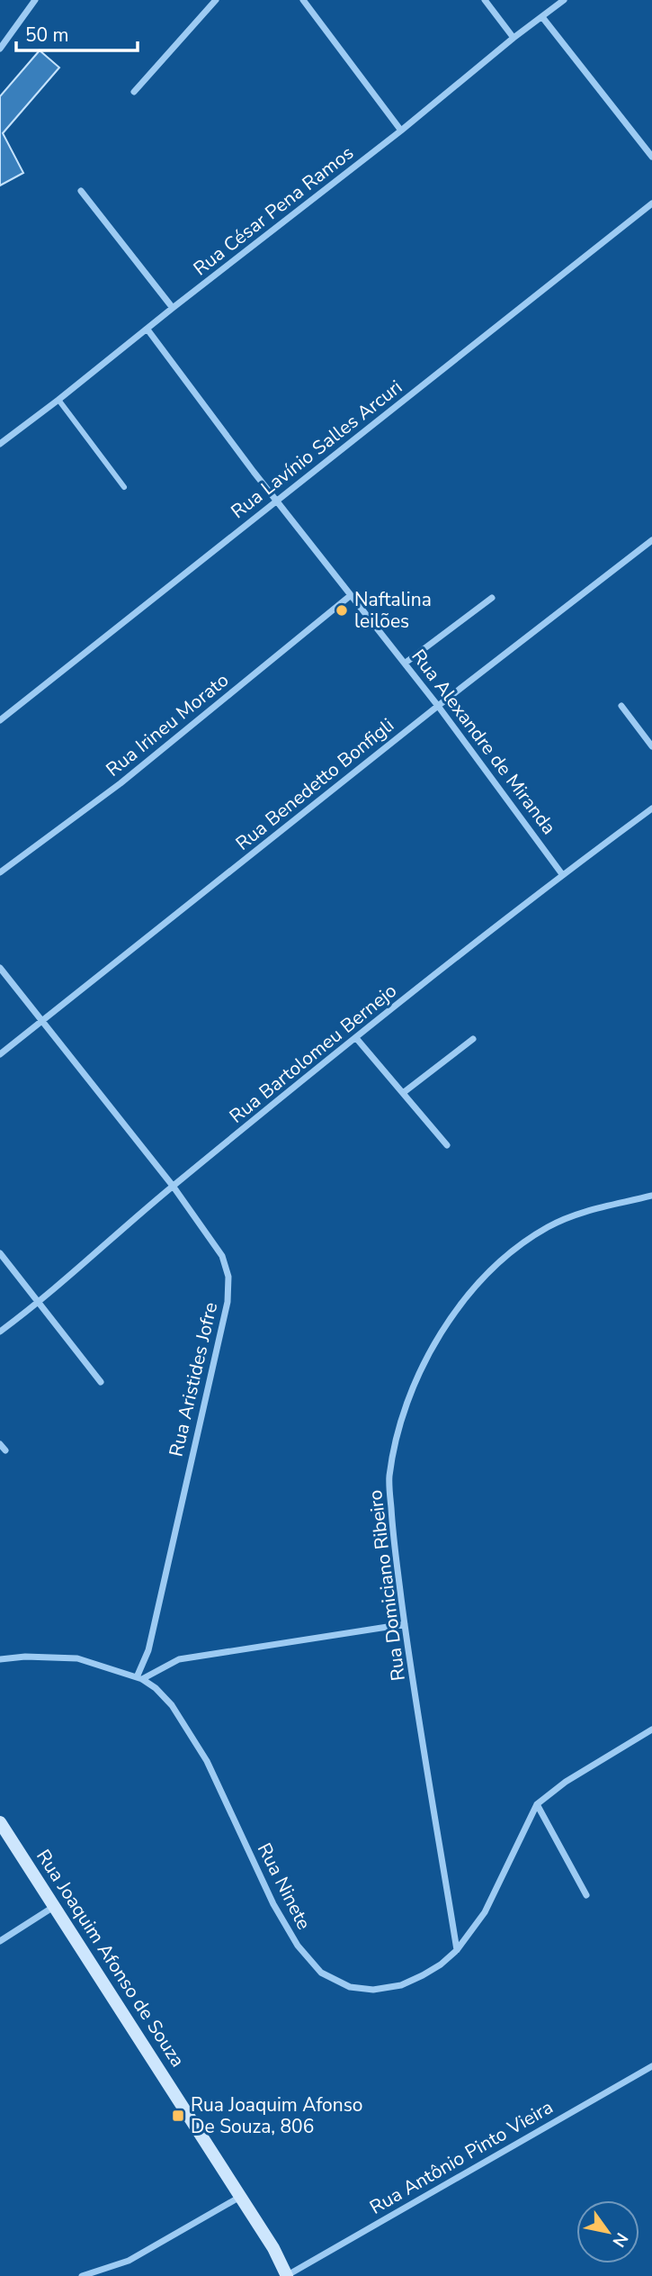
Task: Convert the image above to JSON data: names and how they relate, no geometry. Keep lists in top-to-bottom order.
{
  "streets": {
    "main road": ["Rua Joaquim Afonso de Souza"],
    "street": [
      "Rua César Pena Ramos",
      "Rua Lavínio Salles Arcuri",
      "Rua Irineu Morato",
      "Rua Alexandre de Miranda",
      "Rua Benedetto Bonfigli",
      "Rua Bartolomeu Bernejo",
      "Rua Aristides Jofre",
      "Rua Domiciano Ribeiro",
      "Rua Ninete",
      "Rua Antônio Pinto Vieira"
    ]
  },
  "crossings": [
    ["Rua César Pena Ramos", "Rua Alexandre de Miranda"],
    ["Rua Lavínio Salles Arcuri", "Rua Alexandre de Miranda"],
    ["Rua Irineu Morato", "Rua Alexandre de Miranda"],
    ["Rua Alexandre de Miranda", "Rua Benedetto Bonfigli"],
    ["Rua Alexandre de Miranda", "Rua Bartolomeu Bernejo"],
    ["Rua Benedetto Bonfigli", "Rua Aristides Jofre"],
    ["Rua Bartolomeu Bernejo", "Rua Aristides Jofre"],
    ["Rua Aristides Jofre", "Rua Ninete"],
    ["Rua Domiciano Ribeiro", "Rua Ninete"],
    ["Rua Joaquim Afonso de Souza", "Rua Antônio Pinto Vieira"]
  ],
  "places": {
    "other": ["Naftalina leilões"],
    "transit": ["Rua Joaquim Afonso De Souza, 806"]
  },
  "scale_bar": "50 m",
  "north": "bottom right"
}
